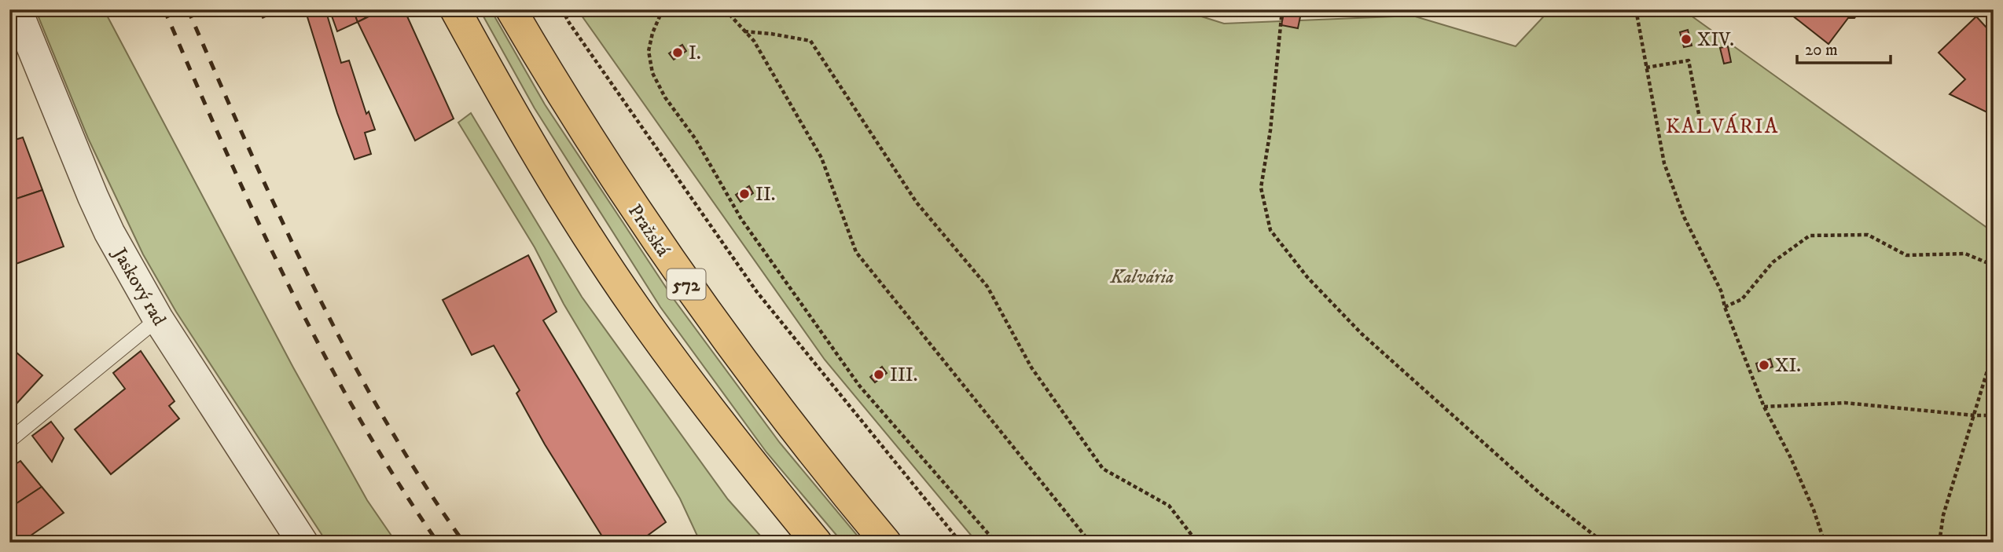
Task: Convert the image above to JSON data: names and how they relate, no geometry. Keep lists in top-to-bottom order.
{
  "streets": {
    "main road": ["Pražská", "572"],
    "street": ["Jaskový rad"]
  },
  "districts": ["KALVÁRIA"],
  "parks": ["Kalvária"],
  "places": [
    "XIV.",
    "I.",
    "II.",
    "XI.",
    "III."
  ],
  "scale_bar": "20 m"
}
